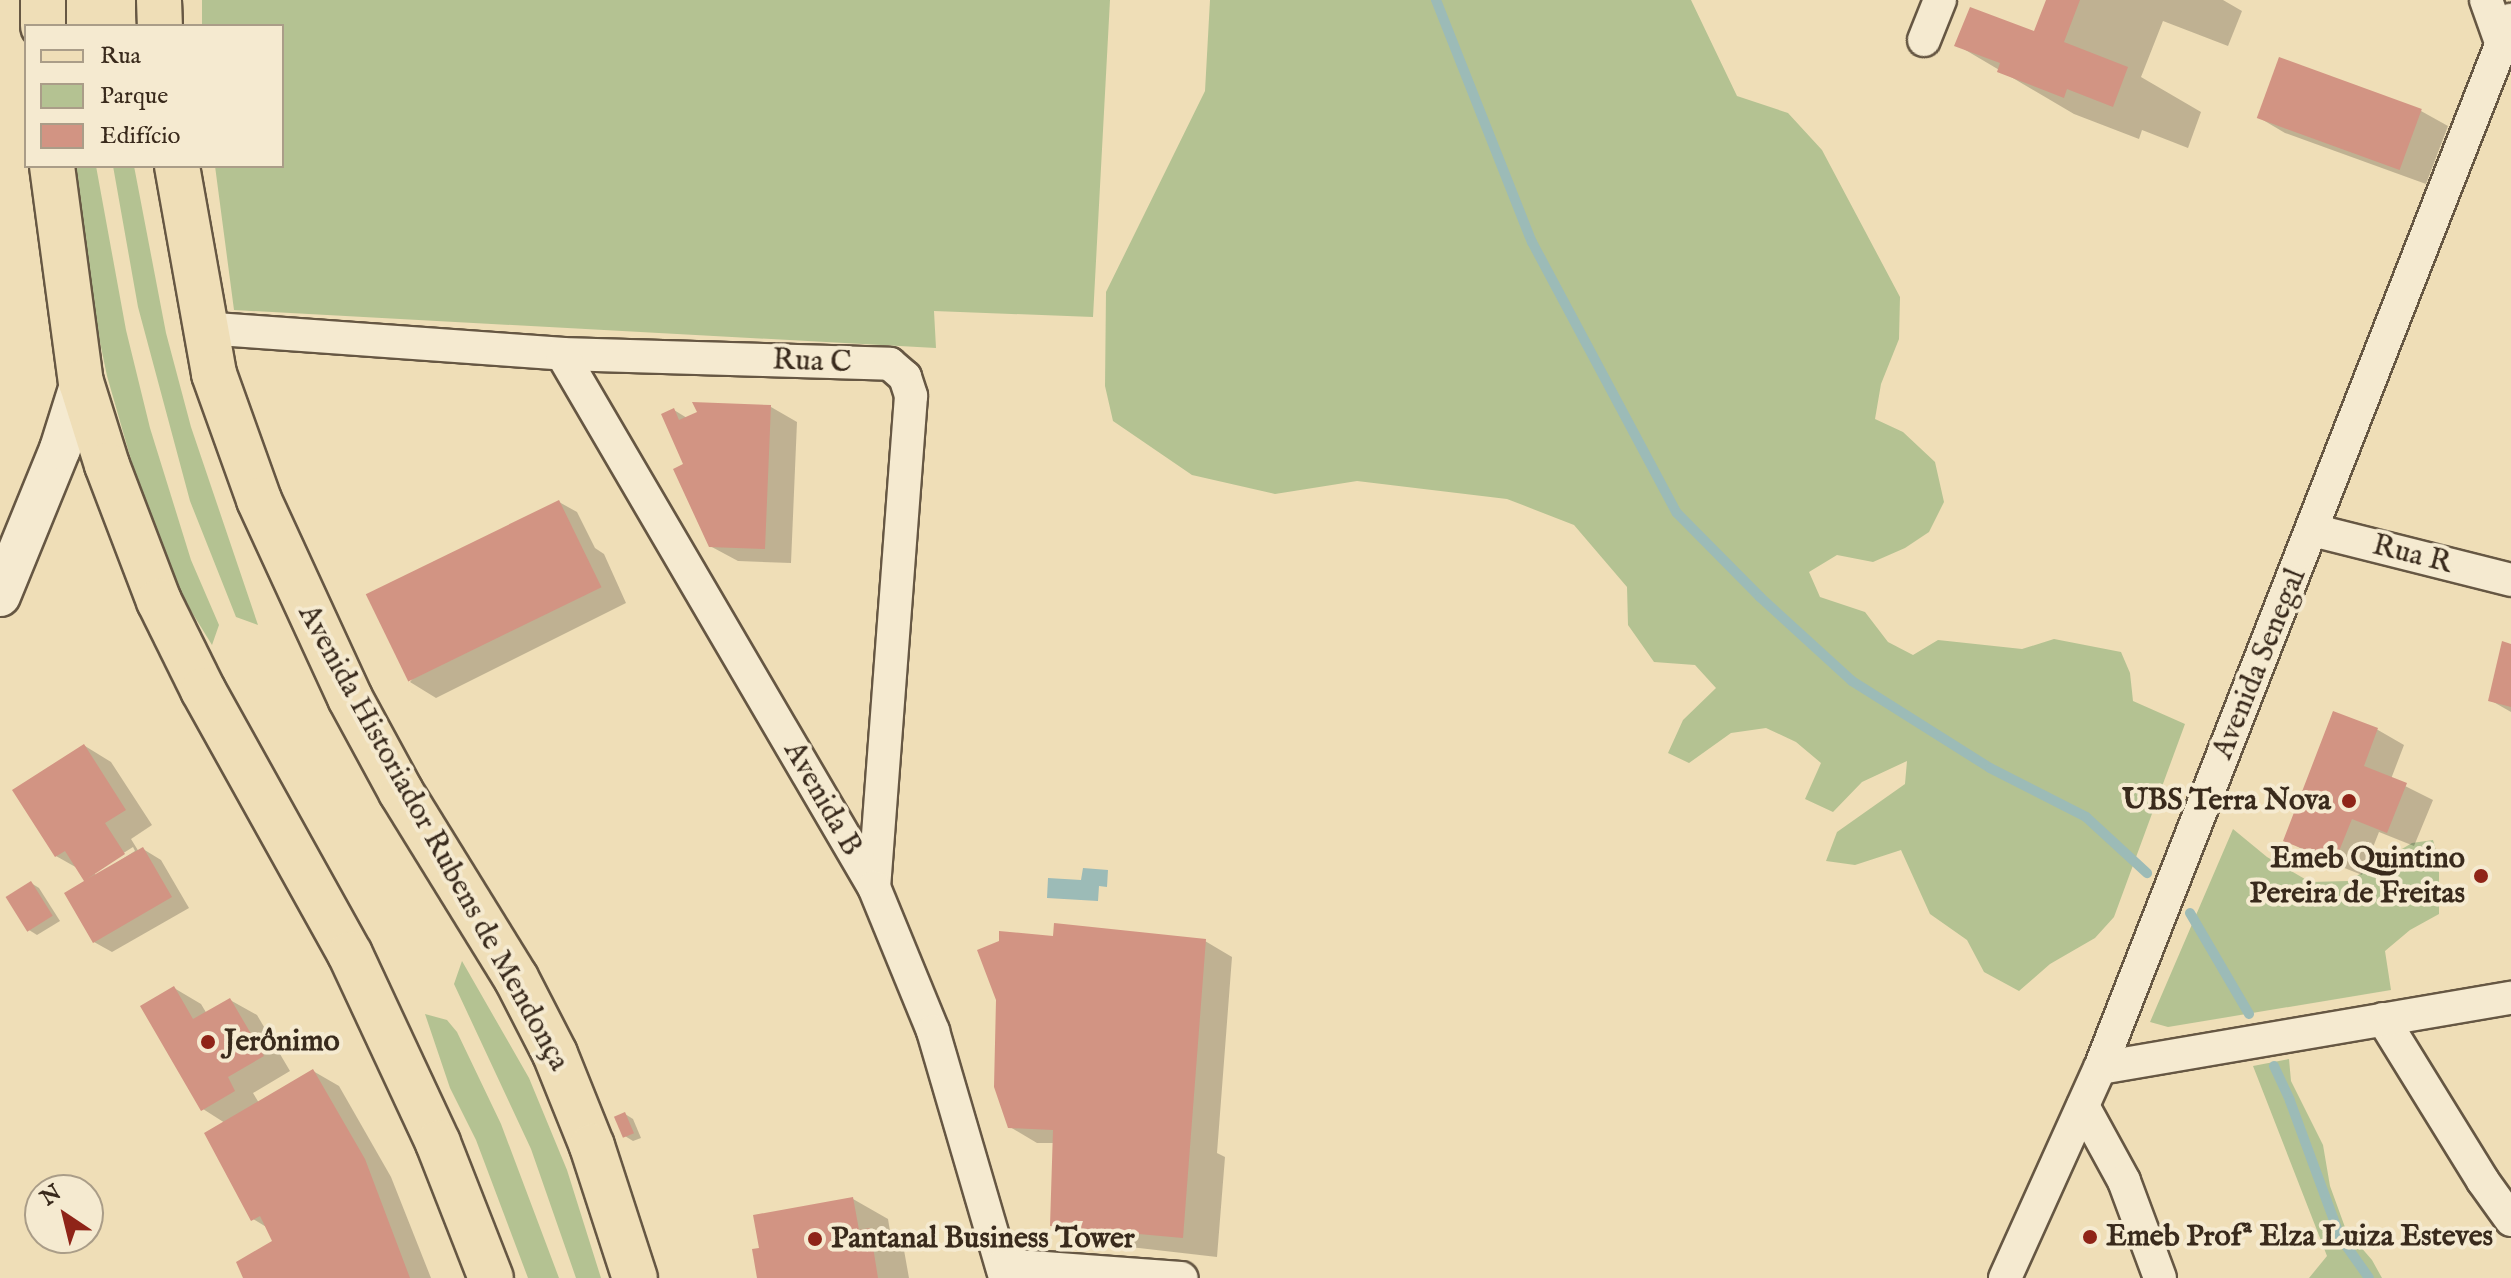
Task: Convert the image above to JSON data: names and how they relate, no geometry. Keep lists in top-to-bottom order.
{
  "streets": {
    "main road": ["Avenida Historiador Rubens de Mendonça"],
    "street": [
      "Rua C",
      "Rua R",
      "Avenida Senegal",
      "Avenida B"
    ]
  },
  "crossings": [
    ["Rua C", "Avenida B"],
    ["Rua C", "Avenida Historiador Rubens de Mendonça"],
    ["Rua R", "Avenida Senegal"]
  ],
  "places": [
    "UBS Terra Nova",
    "Emeb Quintino Pereira de Freitas",
    "Jerônimo",
    "Emeb Profª Elza Luiza Esteves",
    "Pantanal Business Tower"
  ],
  "legend": ["Rua", "Parque", "Edifício"],
  "north": "top left"
}
